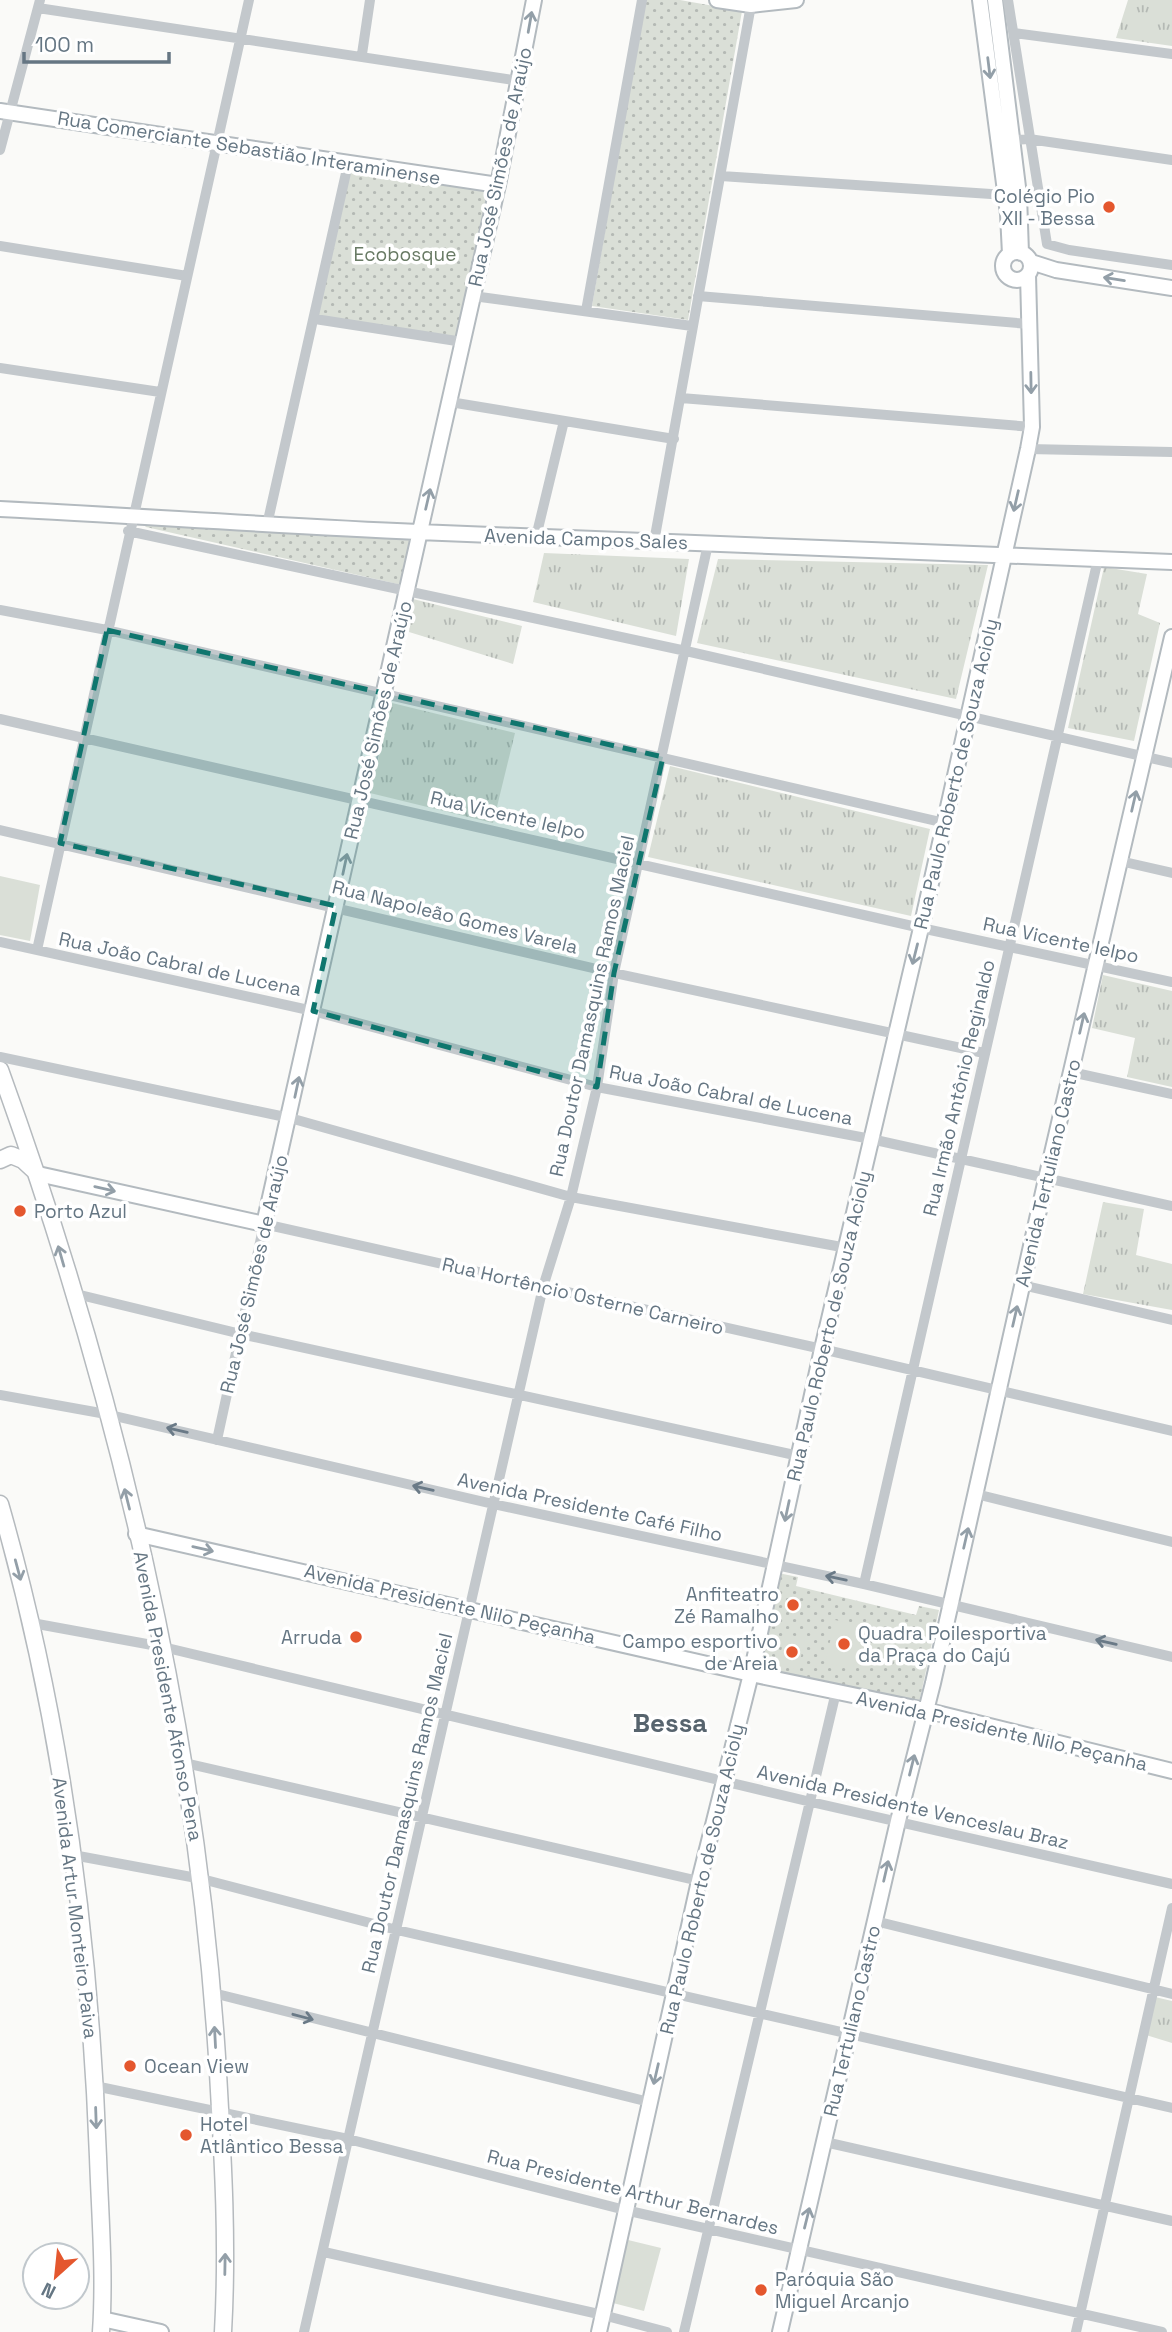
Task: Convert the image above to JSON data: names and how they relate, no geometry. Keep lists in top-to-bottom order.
{
  "streets": {
    "main road": ["Rua Hortêncio Osterne Carneiro", "Avenida Presidente Afonso Pena", "Avenida Artur Monteiro Paiva"],
    "street": [
      "Rua Comerciante Sebastião Interaminense",
      "Rua José Simões de Araújo",
      "Avenida Campos Sales",
      "Rua Paulo Roberto de Souza Acioly",
      "Rua Vicente Ielpo",
      "Rua Napoleão Gomes Varela",
      "Rua João Cabral de Lucena",
      "Rua Doutor Damasquins Ramos Maciel",
      "Rua Irmão Antônio Reginaldo",
      "Avenida Tertuliano Castro",
      "Avenida Presidente Café Filho",
      "Avenida Presidente Nilo Peçanha",
      "Avenida Presidente Venceslau Braz",
      "Rua Tertuliano Castro",
      "Rua Presidente Arthur Bernardes"
    ]
  },
  "crossings": [
    ["Rua Comerciante Sebastião Interaminense", "Rua José Simões de Araújo"],
    ["Rua José Simões de Araújo", "Avenida Campos Sales"],
    ["Rua José Simões de Araújo", "Rua Vicente Ielpo"],
    ["Rua José Simões de Araújo", "Rua Napoleão Gomes Varela"],
    ["Rua José Simões de Araújo", "Rua João Cabral de Lucena"],
    ["Rua José Simões de Araújo", "Rua Hortêncio Osterne Carneiro"],
    ["Rua José Simões de Araújo", "Avenida Presidente Café Filho"],
    ["Avenida Campos Sales", "Rua Paulo Roberto de Souza Acioly"],
    ["Avenida Campos Sales", "Rua Doutor Damasquins Ramos Maciel"],
    ["Avenida Campos Sales", "Rua Irmão Antônio Reginaldo"],
    ["Rua Paulo Roberto de Souza Acioly", "Rua Vicente Ielpo"],
    ["Rua Paulo Roberto de Souza Acioly", "Rua Napoleão Gomes Varela"],
    ["Rua Paulo Roberto de Souza Acioly", "Rua João Cabral de Lucena"],
    ["Rua Paulo Roberto de Souza Acioly", "Rua Hortêncio Osterne Carneiro"],
    ["Rua Paulo Roberto de Souza Acioly", "Avenida Presidente Café Filho"],
    ["Rua Paulo Roberto de Souza Acioly", "Avenida Presidente Nilo Peçanha"],
    ["Rua Paulo Roberto de Souza Acioly", "Avenida Presidente Venceslau Braz"],
    ["Rua Paulo Roberto de Souza Acioly", "Rua Presidente Arthur Bernardes"],
    ["Rua Vicente Ielpo", "Rua Doutor Damasquins Ramos Maciel"],
    ["Rua Vicente Ielpo", "Rua Irmão Antônio Reginaldo"],
    ["Rua Vicente Ielpo", "Avenida Tertuliano Castro"],
    ["Rua Napoleão Gomes Varela", "Rua Doutor Damasquins Ramos Maciel"],
    ["Rua Napoleão Gomes Varela", "Rua Irmão Antônio Reginaldo"],
    ["Rua João Cabral de Lucena", "Rua Doutor Damasquins Ramos Maciel"],
    ["Rua João Cabral de Lucena", "Rua Irmão Antônio Reginaldo"],
    ["Rua João Cabral de Lucena", "Avenida Tertuliano Castro"],
    ["Rua Doutor Damasquins Ramos Maciel", "Rua Hortêncio Osterne Carneiro"],
    ["Rua Doutor Damasquins Ramos Maciel", "Avenida Presidente Café Filho"],
    ["Rua Doutor Damasquins Ramos Maciel", "Avenida Presidente Nilo Peçanha"],
    ["Rua Doutor Damasquins Ramos Maciel", "Avenida Presidente Venceslau Braz"],
    ["Rua Doutor Damasquins Ramos Maciel", "Rua Presidente Arthur Bernardes"],
    ["Rua Irmão Antônio Reginaldo", "Rua Hortêncio Osterne Carneiro"],
    ["Rua Irmão Antônio Reginaldo", "Avenida Presidente Café Filho"],
    ["Avenida Tertuliano Castro", "Rua Hortêncio Osterne Carneiro"],
    ["Avenida Tertuliano Castro", "Avenida Presidente Café Filho"],
    ["Avenida Tertuliano Castro", "Avenida Presidente Nilo Peçanha"],
    ["Avenida Tertuliano Castro", "Rua Tertuliano Castro"],
    ["Rua Hortêncio Osterne Carneiro", "Avenida Presidente Afonso Pena"],
    ["Avenida Presidente Café Filho", "Avenida Presidente Afonso Pena"],
    ["Avenida Presidente Nilo Peçanha", "Avenida Presidente Afonso Pena"],
    ["Avenida Presidente Nilo Peçanha", "Rua Tertuliano Castro"],
    ["Avenida Presidente Afonso Pena", "Avenida Presidente Venceslau Braz"],
    ["Avenida Presidente Afonso Pena", "Rua Presidente Arthur Bernardes"],
    ["Avenida Presidente Venceslau Braz", "Avenida Artur Monteiro Paiva"],
    ["Avenida Presidente Venceslau Braz", "Rua Tertuliano Castro"],
    ["Avenida Artur Monteiro Paiva", "Rua Presidente Arthur Bernardes"],
    ["Rua Tertuliano Castro", "Rua Presidente Arthur Bernardes"]
  ],
  "one_way": [
    "Avenida Tertuliano Castro",
    "Avenida Presidente Café Filho",
    "Avenida Presidente Afonso Pena",
    "Avenida Artur Monteiro Paiva"
  ],
  "districts": ["Bessa"],
  "parks": ["Ecobosque"],
  "places": [
    "Colégio Pio XII - Bessa",
    "Porto Azul",
    "Anfiteatro Zé Ramalho",
    "Arruda",
    "Quadra Poilesportiva da Praça do Cajú",
    "Campo esportivo de Areia",
    "Ocean View",
    "Hotel Atlântico Bessa",
    "Paróquia São Miguel Arcanjo"
  ],
  "scale_bar": "100 m",
  "north": "bottom left"
}
